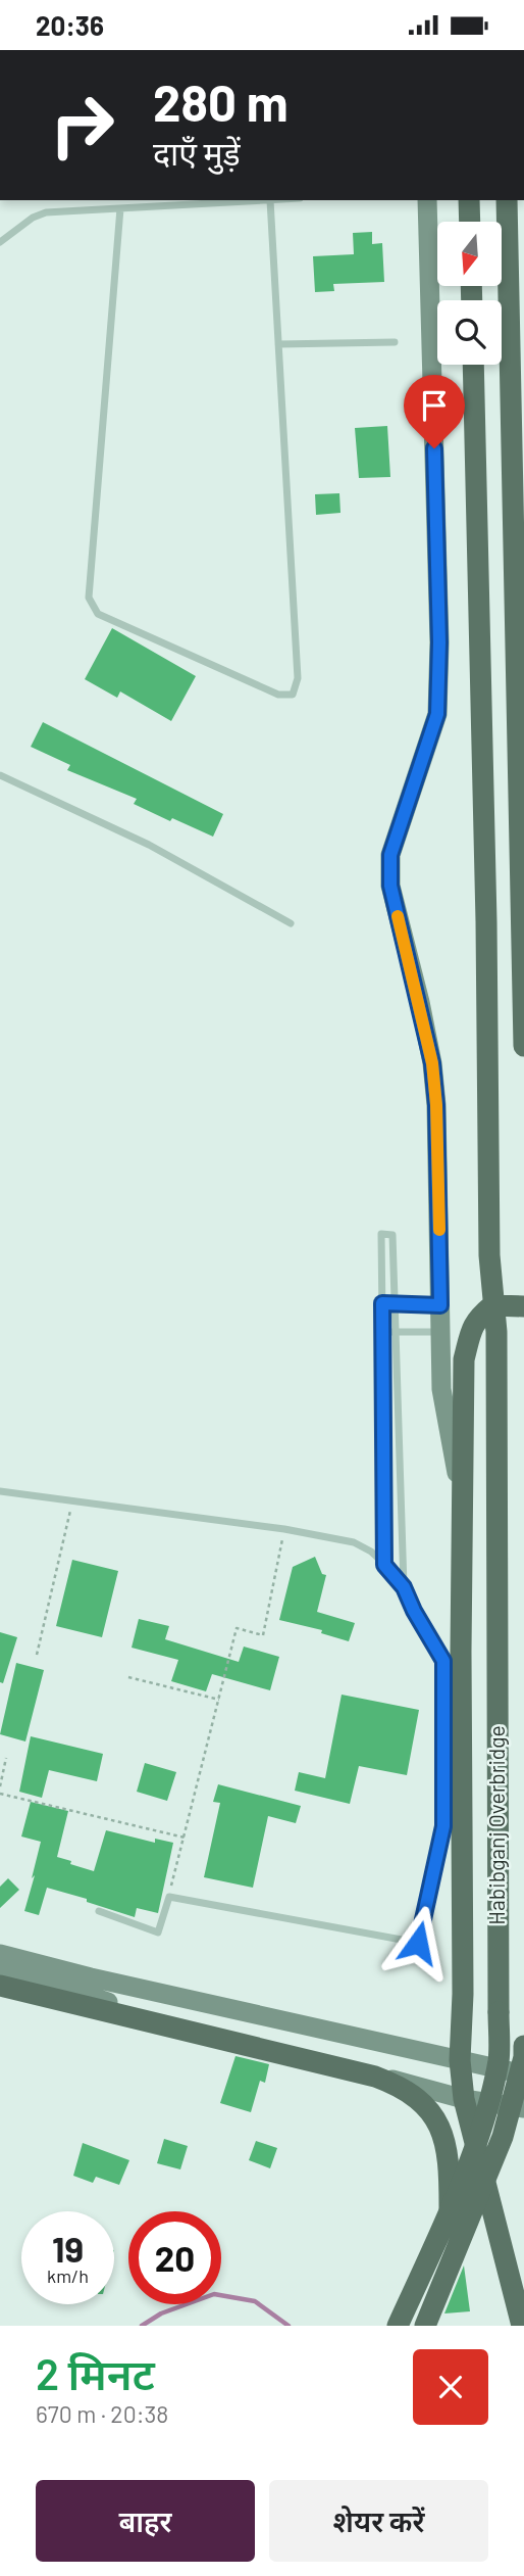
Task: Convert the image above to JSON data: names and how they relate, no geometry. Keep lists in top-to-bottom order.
{
  "streets": {
    "main road": ["Habibganj Overbridge"]
  },
  "north": "bottom",
  "page": {
    "status": "20:36",
    "turn": ["280 m", "दाएँ मुड़ें"],
    "speed": "19 km/h",
    "limit": "20",
    "heading": ["2 मिनट", "670 m · 20:38"],
    "buttons": ["बाहर", "शेयर करें"]
  }
}
